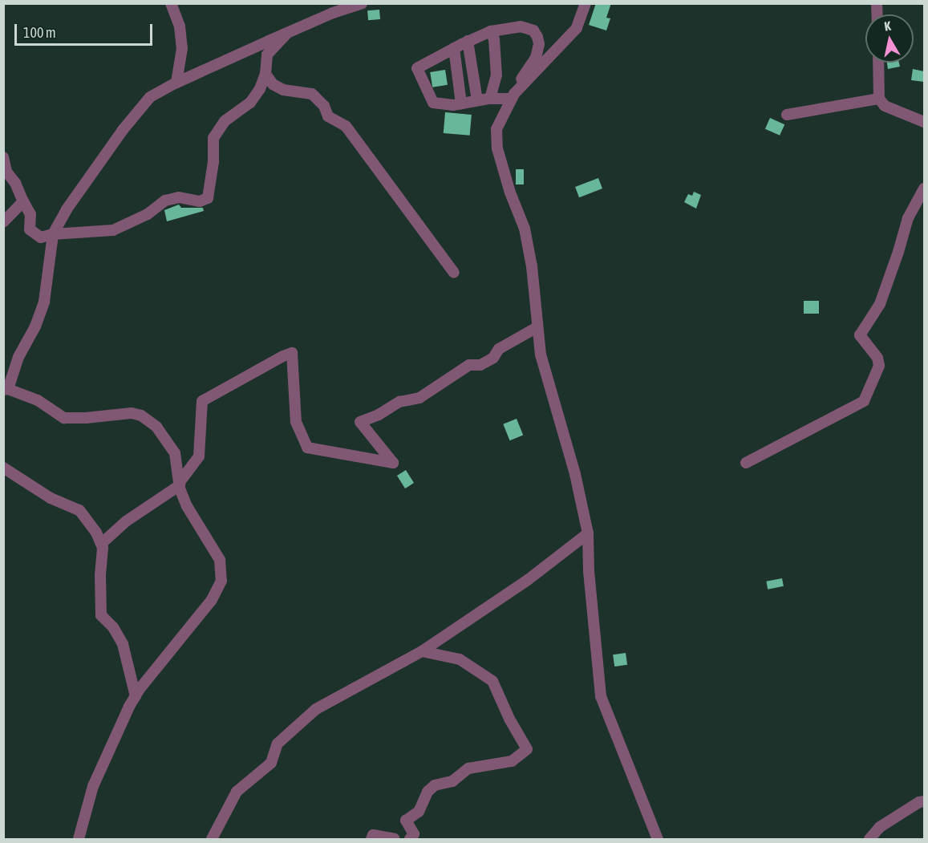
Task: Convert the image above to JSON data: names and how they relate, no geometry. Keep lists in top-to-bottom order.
{
  "scale_bar": "100 m",
  "north": "top"
}
